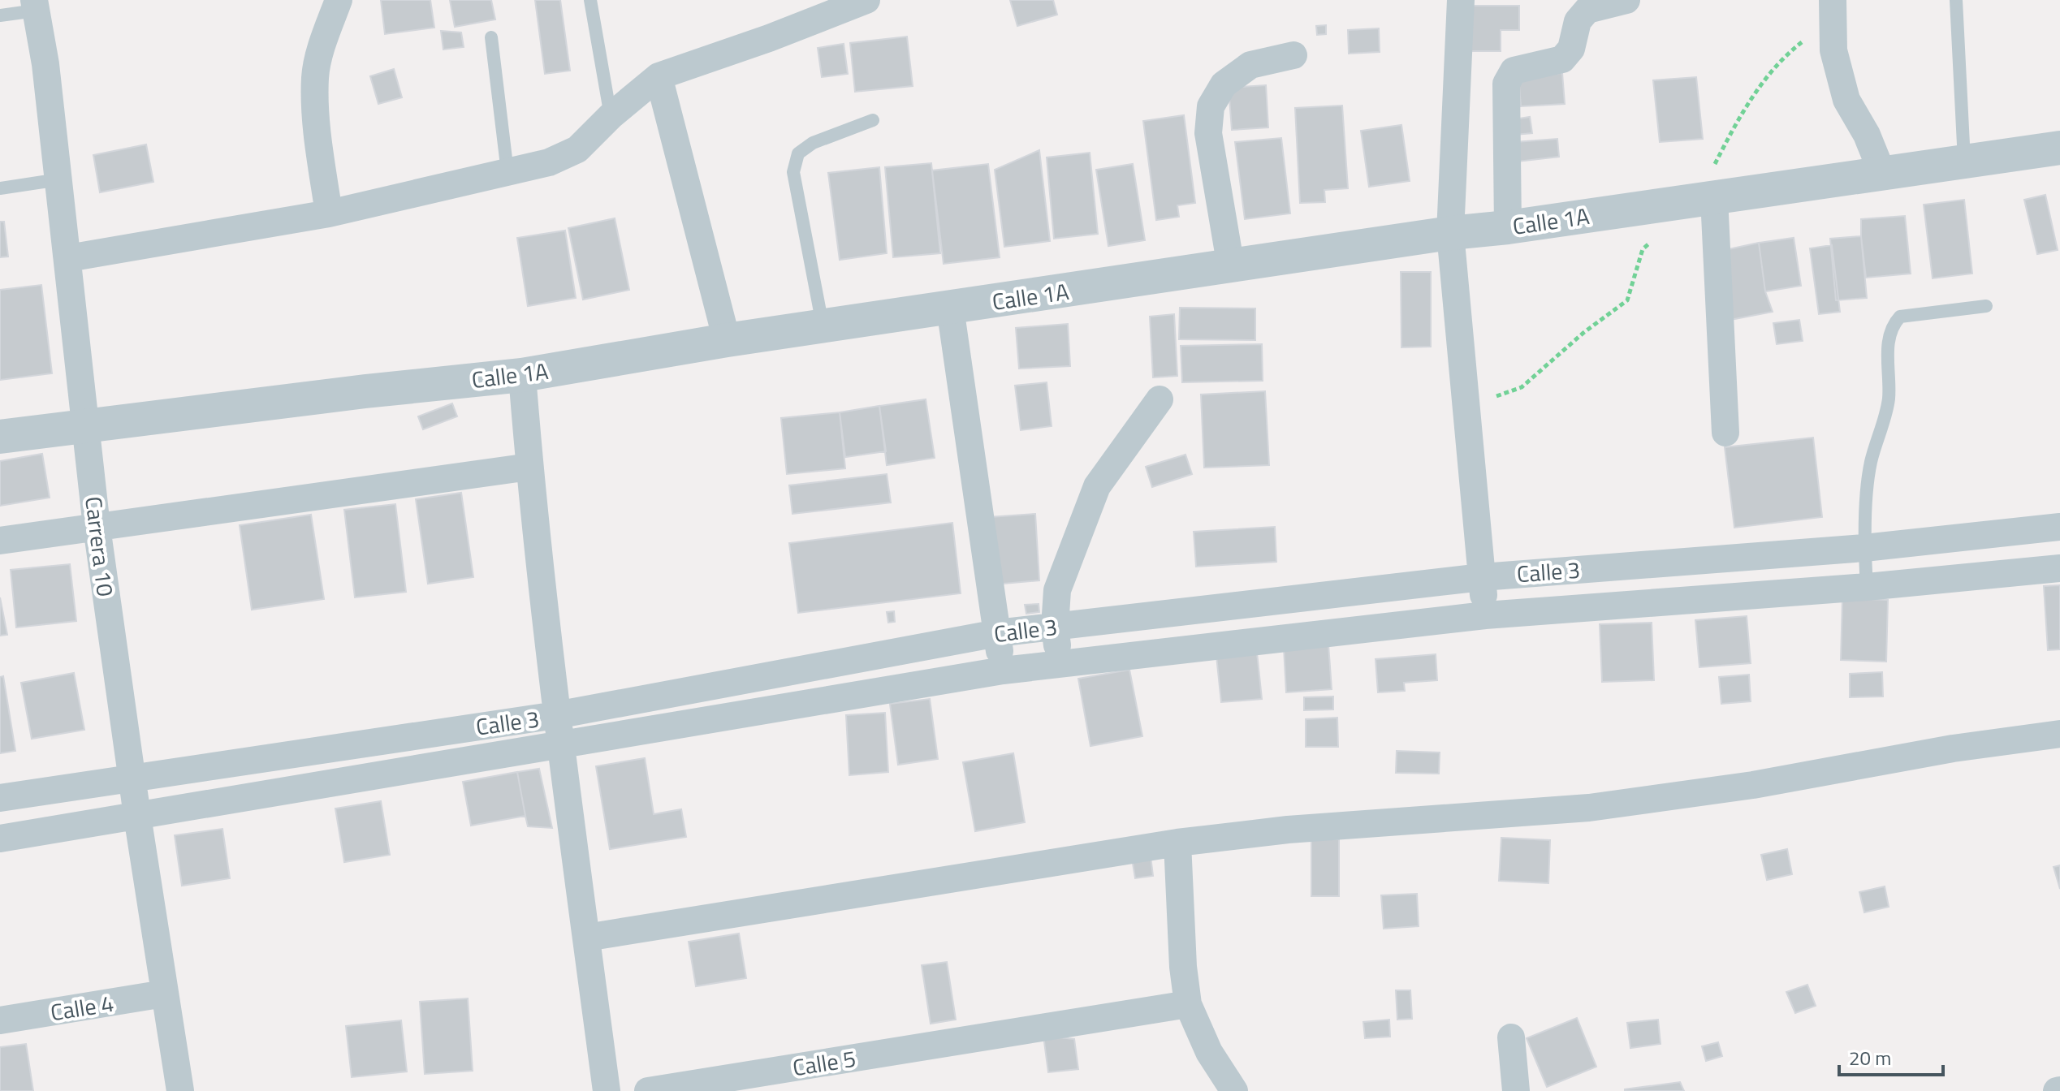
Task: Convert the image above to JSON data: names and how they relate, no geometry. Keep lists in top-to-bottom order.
{
  "streets": {
    "street": [
      "Calle 1A",
      "Carrera 10",
      "Calle 3",
      "Calle 4",
      "Calle 5"
    ]
  },
  "crossings": [
    ["Calle 1A", "Carrera 10"],
    ["Carrera 10", "Calle 3"],
    ["Carrera 10", "Calle 4"]
  ],
  "scale_bar": "20 m"
}
